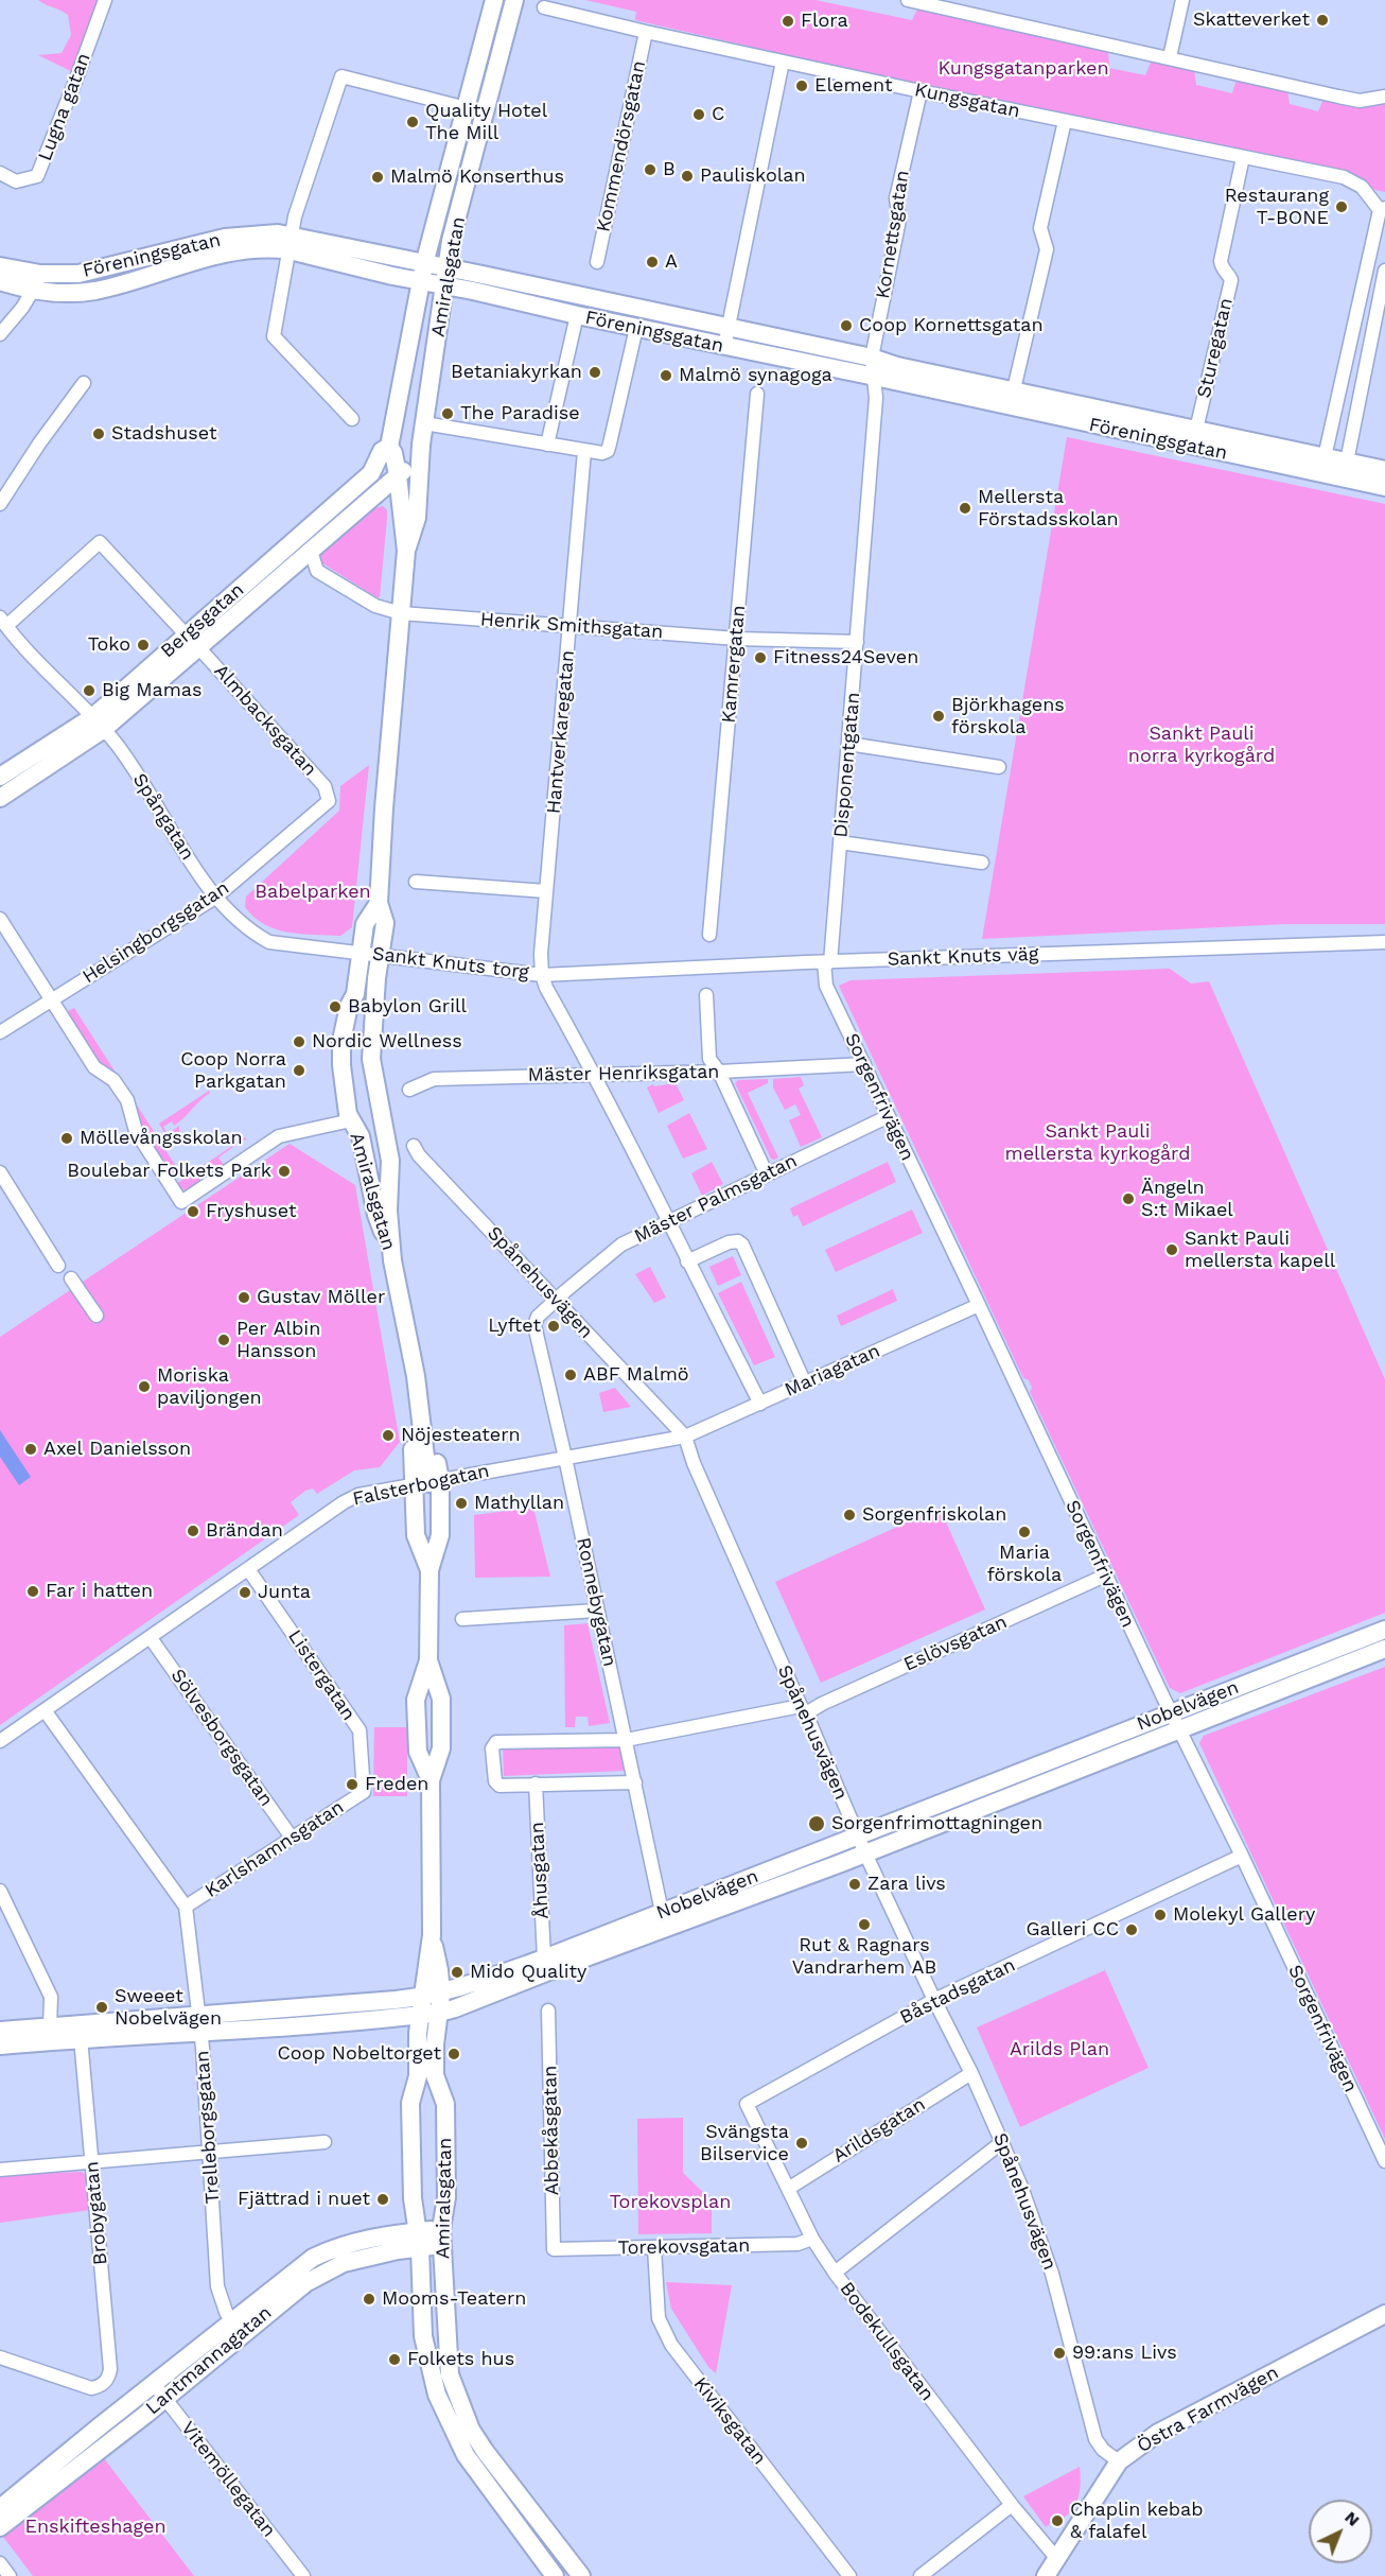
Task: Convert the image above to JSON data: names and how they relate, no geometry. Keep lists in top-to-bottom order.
{
  "streets": {
    "main road": [
      "Föreningsgatan",
      "Amiralsgatan",
      "Bergsgatan",
      "Nobelvägen",
      "Lantmannagatan",
      "Östra Farmvägen"
    ],
    "street": [
      "Kungsgatan",
      "Lugna gatan",
      "Kommendörsgatan",
      "Kornettsgatan",
      "Sturegatan",
      "Henrik Smithsgatan",
      "Kamrergatan",
      "Almbacksgatan",
      "Hantverkaregatan",
      "Disponentgatan",
      "Spångatan",
      "Helsingborgsgatan",
      "Sankt Knuts väg",
      "Sankt Knuts torg",
      "Mäster Henriksgatan",
      "Sorgenfrivägen",
      "Mäster Palmsgatan",
      "Spånehusvägen",
      "Mariagatan",
      "Falsterbogatan",
      "Ronnebygatan",
      "Eslövsgatan",
      "Listergatan",
      "Sölvesborgsgatan",
      "Karlshamnsgatan",
      "Åhusgatan",
      "Båstadsgatan",
      "Trelleborgsgatan",
      "Abbekåsgatan",
      "Arildsgatan",
      "Brobygatan",
      "Torekovsgatan",
      "Bodekullsgatan",
      "Kiviksgatan",
      "Vitemöllegatan"
    ]
  },
  "crossings": [
    ["Kungsgatan", "Kommendörsgatan"],
    ["Kungsgatan", "Kornettsgatan"],
    ["Kungsgatan", "Sturegatan"],
    ["Kornettsgatan", "Föreningsgatan"],
    ["Kornettsgatan", "Disponentgatan"],
    ["Föreningsgatan", "Amiralsgatan"],
    ["Föreningsgatan", "Sturegatan"],
    ["Föreningsgatan", "Disponentgatan"],
    ["Amiralsgatan", "Bergsgatan"],
    ["Amiralsgatan", "Henrik Smithsgatan"],
    ["Amiralsgatan", "Spångatan"],
    ["Amiralsgatan", "Sankt Knuts torg"],
    ["Amiralsgatan", "Falsterbogatan"],
    ["Amiralsgatan", "Nobelvägen"],
    ["Amiralsgatan", "Lantmannagatan"],
    ["Bergsgatan", "Henrik Smithsgatan"],
    ["Bergsgatan", "Almbacksgatan"],
    ["Bergsgatan", "Spångatan"],
    ["Henrik Smithsgatan", "Kamrergatan"],
    ["Henrik Smithsgatan", "Hantverkaregatan"],
    ["Henrik Smithsgatan", "Disponentgatan"],
    ["Almbacksgatan", "Spångatan"],
    ["Almbacksgatan", "Helsingborgsgatan"],
    ["Hantverkaregatan", "Sankt Knuts väg"],
    ["Hantverkaregatan", "Sankt Knuts torg"],
    ["Disponentgatan", "Sankt Knuts väg"],
    ["Disponentgatan", "Sorgenfrivägen"],
    ["Spångatan", "Helsingborgsgatan"],
    ["Spångatan", "Sankt Knuts torg"],
    ["Sankt Knuts väg", "Sankt Knuts torg"],
    ["Sankt Knuts väg", "Sorgenfrivägen"],
    ["Mäster Henriksgatan", "Sorgenfrivägen"],
    ["Sorgenfrivägen", "Mäster Palmsgatan"],
    ["Sorgenfrivägen", "Mariagatan"],
    ["Sorgenfrivägen", "Eslövsgatan"],
    ["Sorgenfrivägen", "Nobelvägen"],
    ["Sorgenfrivägen", "Båstadsgatan"],
    ["Mäster Palmsgatan", "Spånehusvägen"],
    ["Mäster Palmsgatan", "Ronnebygatan"],
    ["Spånehusvägen", "Mariagatan"],
    ["Spånehusvägen", "Falsterbogatan"],
    ["Spånehusvägen", "Ronnebygatan"],
    ["Spånehusvägen", "Eslövsgatan"],
    ["Spånehusvägen", "Nobelvägen"],
    ["Spånehusvägen", "Båstadsgatan"],
    ["Spånehusvägen", "Arildsgatan"],
    ["Spånehusvägen", "Östra Farmvägen"],
    ["Mariagatan", "Falsterbogatan"],
    ["Falsterbogatan", "Ronnebygatan"],
    ["Falsterbogatan", "Listergatan"],
    ["Falsterbogatan", "Sölvesborgsgatan"],
    ["Falsterbogatan", "Trelleborgsgatan"],
    ["Ronnebygatan", "Eslövsgatan"],
    ["Ronnebygatan", "Nobelvägen"],
    ["Eslövsgatan", "Åhusgatan"],
    ["Listergatan", "Karlshamnsgatan"],
    ["Nobelvägen", "Åhusgatan"],
    ["Nobelvägen", "Trelleborgsgatan"],
    ["Nobelvägen", "Brobygatan"],
    ["Sölvesborgsgatan", "Karlshamnsgatan"],
    ["Karlshamnsgatan", "Trelleborgsgatan"],
    ["Båstadsgatan", "Bodekullsgatan"],
    ["Trelleborgsgatan", "Lantmannagatan"],
    ["Abbekåsgatan", "Torekovsgatan"],
    ["Arildsgatan", "Bodekullsgatan"],
    ["Torekovsgatan", "Bodekullsgatan"],
    ["Torekovsgatan", "Kiviksgatan"],
    ["Bodekullsgatan", "Östra Farmvägen"],
    ["Lantmannagatan", "Vitemöllegatan"]
  ],
  "parks": [
    "Kungsgatanparken",
    "Sankt Pauli norra kyrkogård",
    "Babelparken",
    "Sankt Pauli mellersta kyrkogård",
    "Arilds Plan",
    "Torekovsplan",
    "Enskifteshagen"
  ],
  "places": [
    "Skatteverket",
    "Flora",
    "Element",
    "C",
    "Quality Hotel The Mill",
    "B",
    "Pauliskolan",
    "Malmö Konserthus",
    "Restaurang T-BONE",
    "A",
    "Coop Kornettsgatan",
    "Betaniakyrkan",
    "Malmö synagoga",
    "The Paradise",
    "Stadshuset",
    "Mellersta Förstadsskolan",
    "Toko",
    "Fitness24Seven",
    "Big Mamas",
    "Björkhagens förskola",
    "Babylon Grill",
    "Nordic Wellness",
    "Coop Norra Parkgatan",
    "Möllevångsskolan",
    "Boulebar Folkets Park",
    "Ängeln S:t Mikael",
    "Fryshuset",
    "Sankt Pauli mellersta kapell",
    "Gustav Möller",
    "Lyftet",
    "Per Albin Hansson",
    "ABF Malmö",
    "Moriska paviljongen",
    "Nöjesteatern",
    "Axel Danielsson",
    "Mathyllan",
    "Sorgenfriskolan",
    "Brändan",
    "Maria förskola",
    "Far i hatten",
    "Junta",
    "Freden",
    "Sorgenfrimottagningen",
    "Zara livs",
    "Molekyl Gallery",
    "Rut & Ragnars Vandrarhem AB",
    "Galleri CC",
    "Mido Quality",
    "Sweeet Nobelvägen",
    "Coop Nobeltorget",
    "Svängsta Bilservice",
    "Fjättrad i nuet",
    "Mooms-Teatern",
    "99:ans Livs",
    "Folkets hus",
    "Chaplin kebab & falafel"
  ],
  "north": "top right"
}
